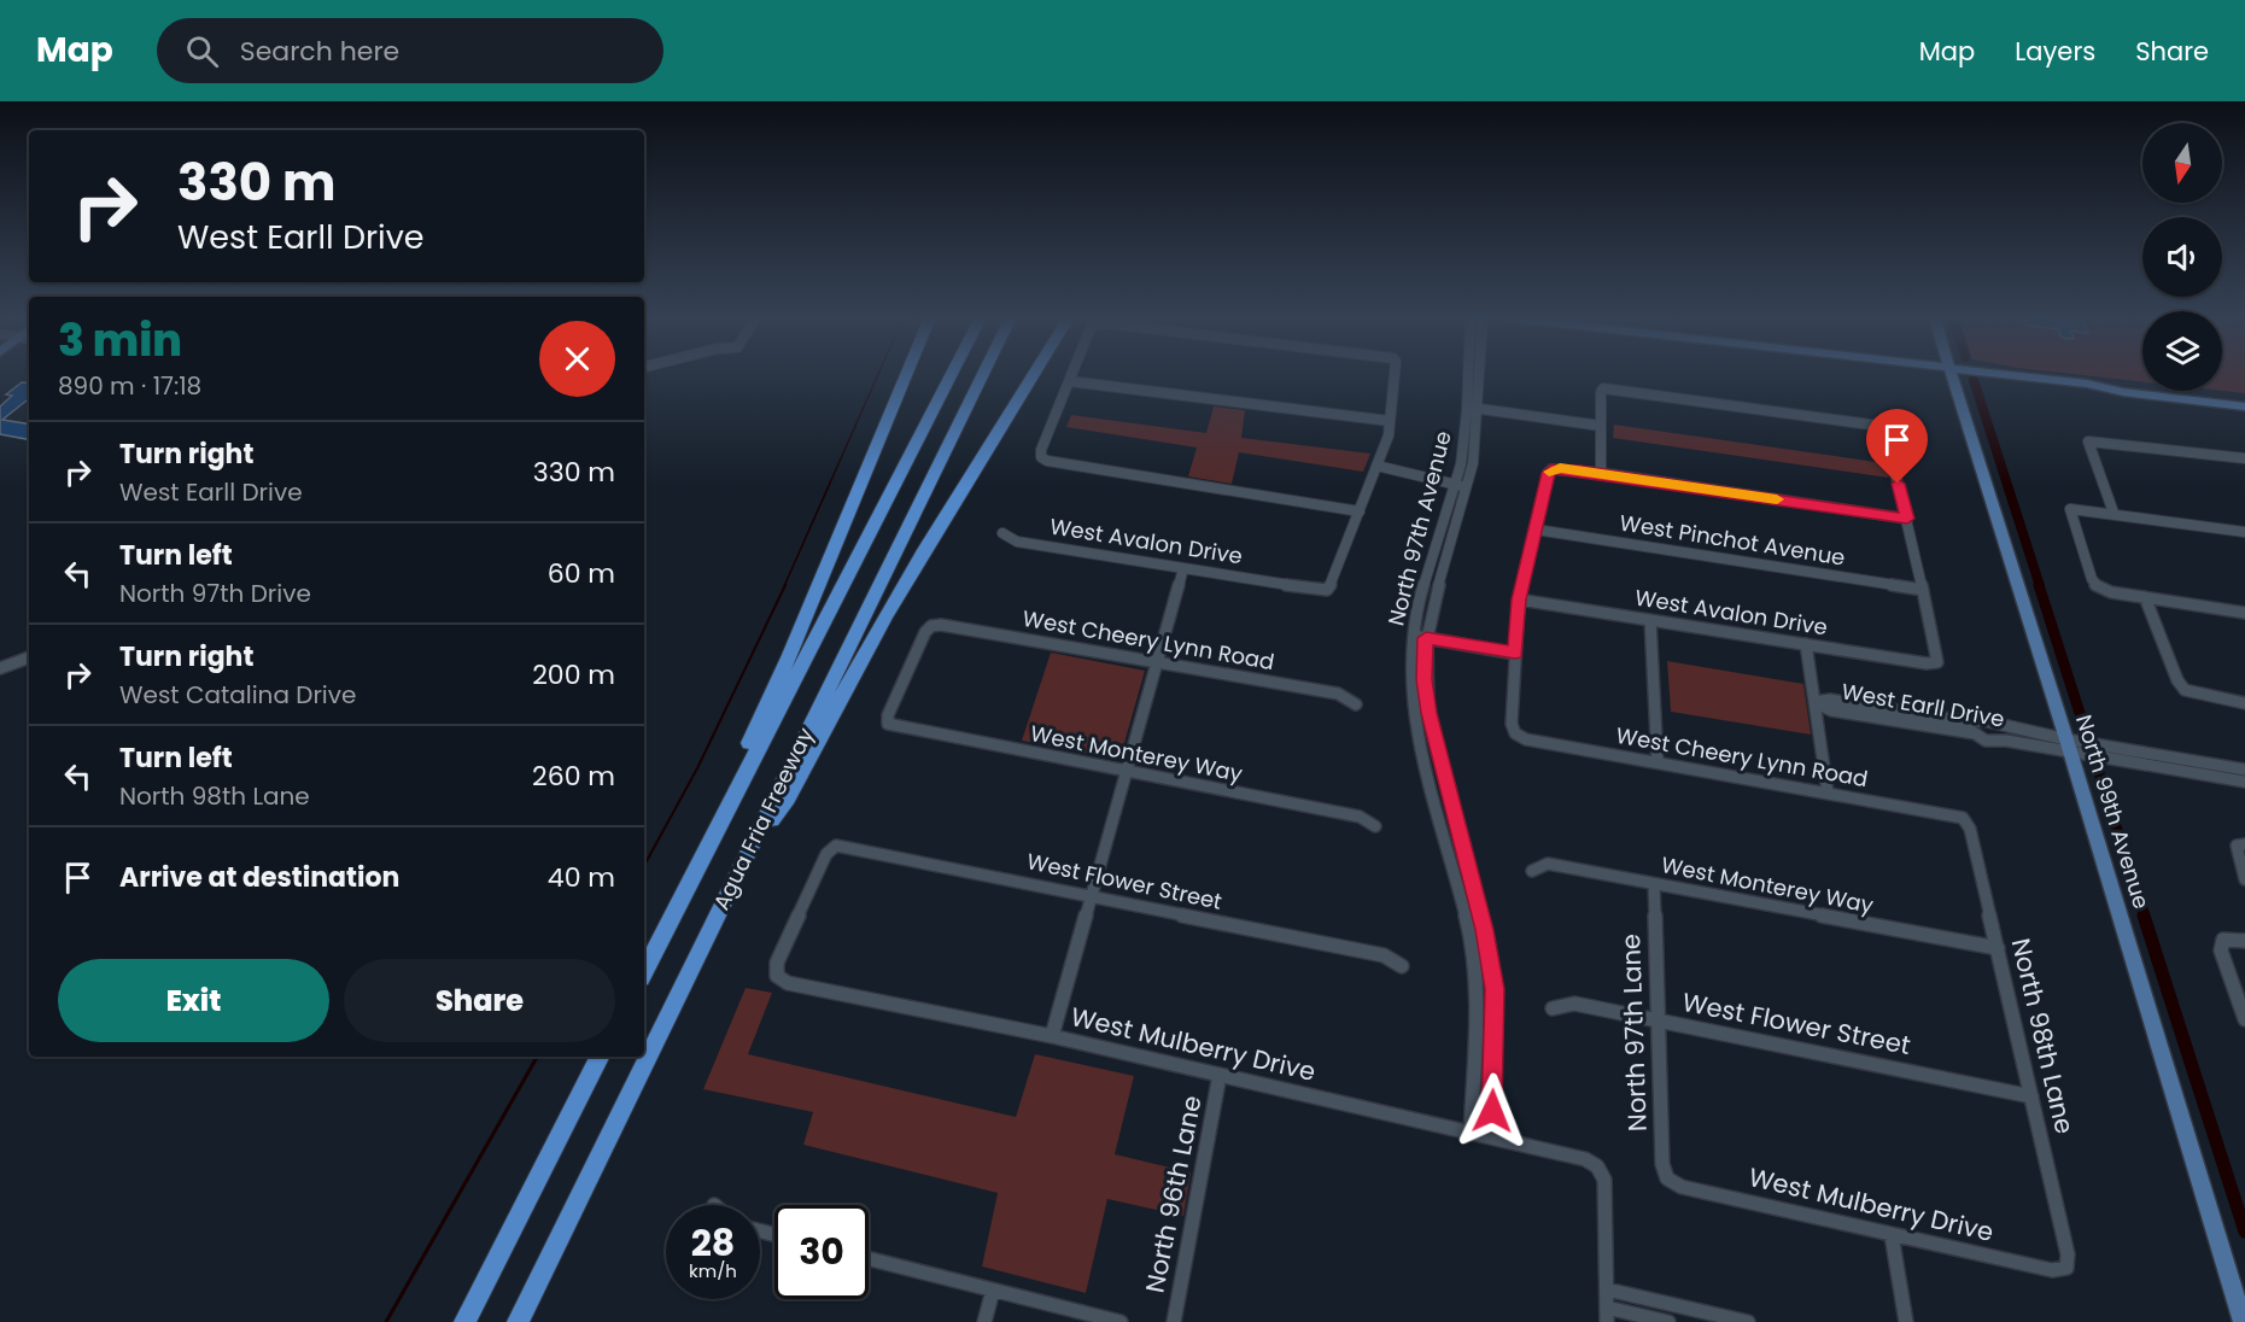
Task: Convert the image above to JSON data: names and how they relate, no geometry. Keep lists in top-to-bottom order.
{
  "streets": {
    "highway": ["Agua Fria Freeway"],
    "main road": ["North 99th Avenue"],
    "street": [
      "North 97th Avenue",
      "West Pinchot Avenue",
      "West Avalon Drive",
      "West Cheery Lynn Road",
      "West Earll Drive",
      "West Monterey Way",
      "West Flower Street",
      "North 97th Lane",
      "North 98th Lane",
      "West Mulberry Drive",
      "North 96th Lane"
    ]
  },
  "crossings": [
    ["North 97th Avenue", "West Mulberry Drive"],
    ["West Pinchot Avenue", "West Avalon Drive"],
    ["West Cheery Lynn Road", "West Monterey Way"],
    ["West Cheery Lynn Road", "North 98th Lane"],
    ["West Earll Drive", "North 99th Avenue"],
    ["West Monterey Way", "North 97th Lane"],
    ["West Monterey Way", "North 98th Lane"],
    ["West Flower Street", "North 97th Lane"],
    ["West Flower Street", "North 98th Lane"],
    ["West Flower Street", "West Mulberry Drive"],
    ["North 97th Lane", "West Mulberry Drive"],
    ["North 98th Lane", "West Mulberry Drive"],
    ["West Mulberry Drive", "North 96th Lane"]
  ],
  "north": "bottom",
  "page": {
    "header": "Map",
    "search": "Search here",
    "nav": ["Map", "Layers", "Share"],
    "turn": ["330 m", "West Earll Drive"],
    "heading": ["3 min", "890 m · 17:18"],
    "list": [
      {
        "name": "Turn right",
        "note": "West Earll Drive",
        "value": "330 m"
      },
      {
        "name": "Turn left",
        "note": "North 97th Drive",
        "value": "60 m"
      },
      {
        "name": "Turn right",
        "note": "West Catalina Drive",
        "value": "200 m"
      },
      {
        "name": "Turn left",
        "note": "North 98th Lane",
        "value": "260 m"
      },
      {
        "name": "Arrive at destination",
        "value": "40 m"
      }
    ],
    "buttons": ["Exit", "Share"],
    "speed": "28 km/h",
    "limit": "30"
  }
}
